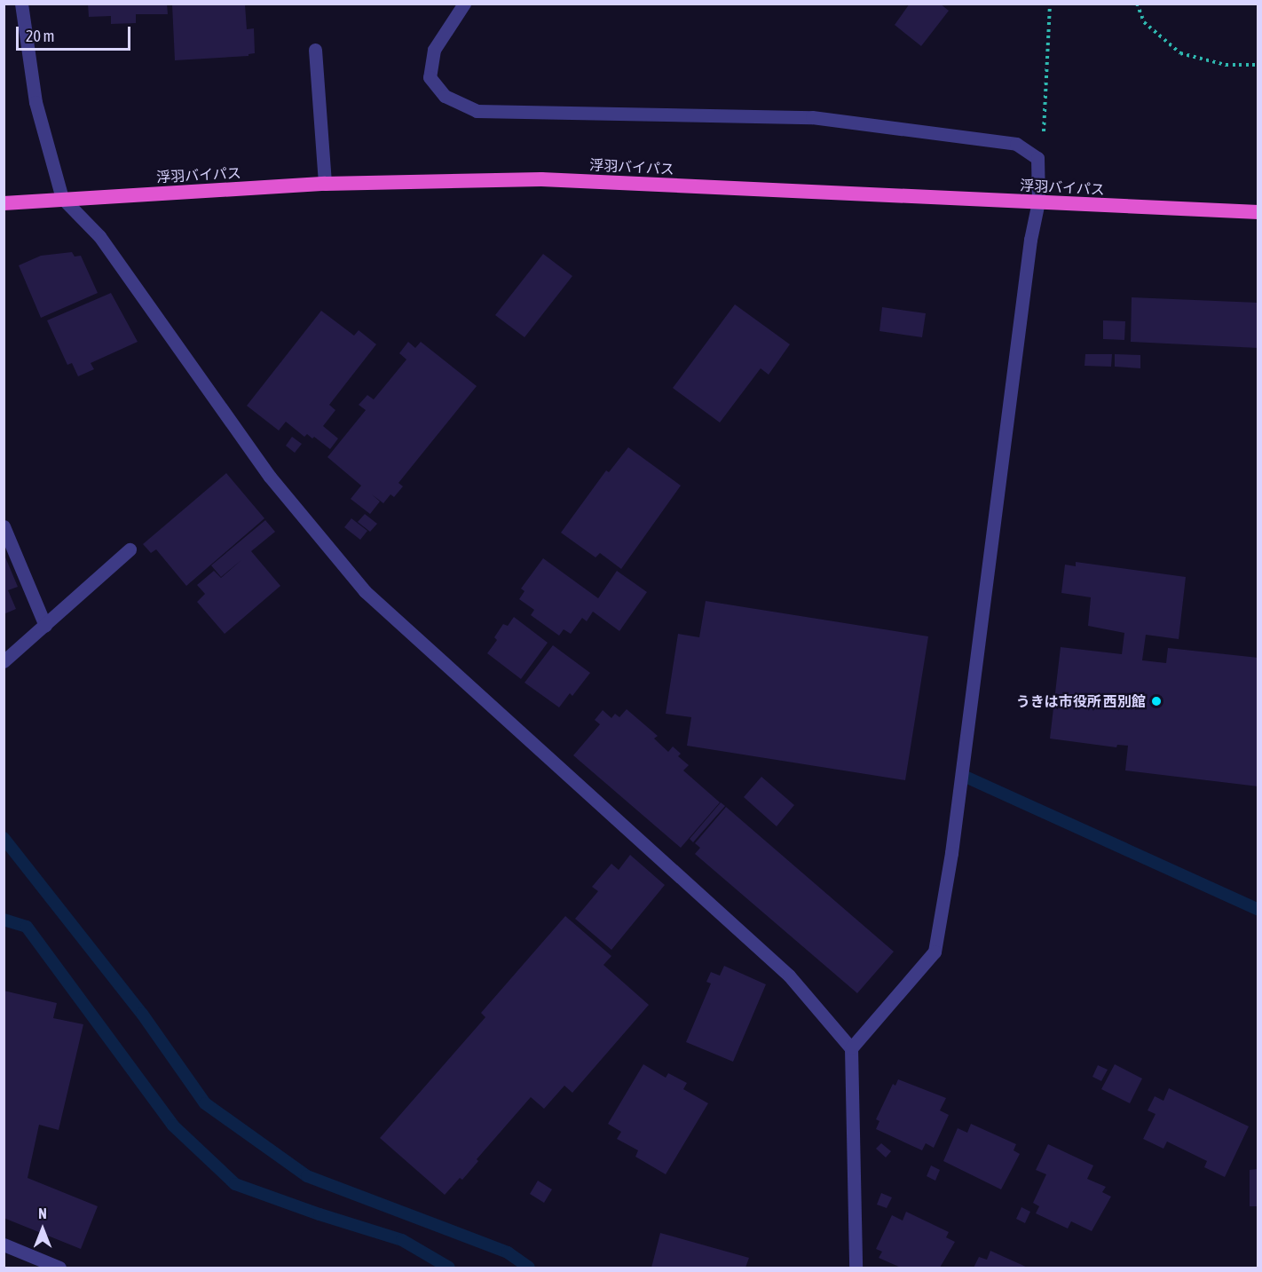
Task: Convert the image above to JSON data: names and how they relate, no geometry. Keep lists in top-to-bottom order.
{
  "streets": {
    "highway": ["浮羽バイパス"]
  },
  "places": ["うきは市役所 西別館"],
  "scale_bar": "20 m",
  "north": "top"
}
